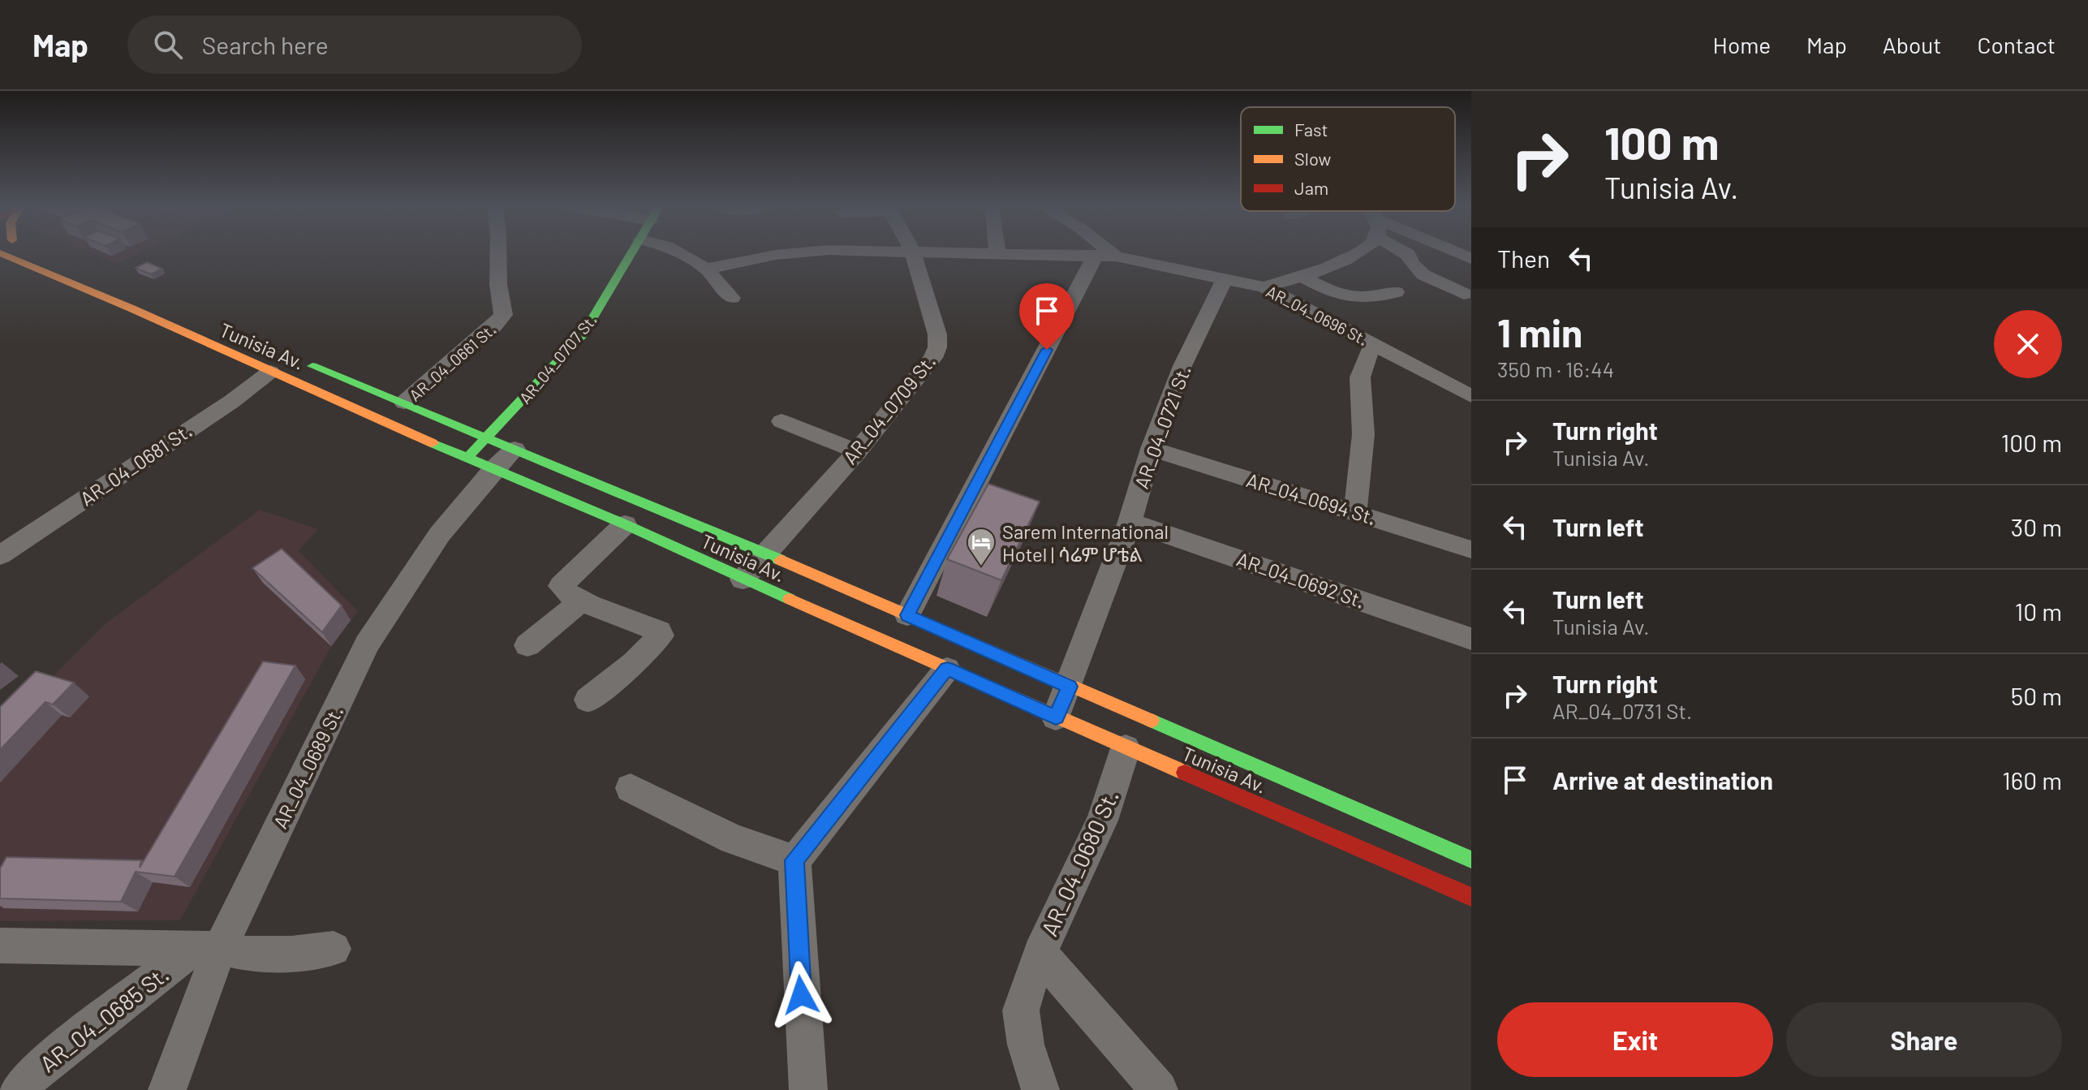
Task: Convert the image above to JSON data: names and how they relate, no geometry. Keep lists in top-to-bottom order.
{
  "streets": {
    "main road": ["Tunisia Av.", "AR_04_0707 St."],
    "street": [
      "AR_04_0696 St.",
      "AR_04_0661 St.",
      "AR_04_0709 St.",
      "AR_04_0721 St.",
      "AR_04_0681 St.",
      "AR_04_0694 St.",
      "AR_04_0692 St.",
      "AR_04_0689 St.",
      "AR_04_0680 St.",
      "AR_04_0685 St."
    ]
  },
  "crossings": [
    ["AR_04_0696 St.", "AR_04_0721 St."],
    ["Tunisia Av.", "AR_04_0707 St."],
    ["Tunisia Av.", "AR_04_0661 St."],
    ["Tunisia Av.", "AR_04_0709 St."],
    ["Tunisia Av.", "AR_04_0721 St."],
    ["Tunisia Av.", "AR_04_0681 St."],
    ["Tunisia Av.", "AR_04_0689 St."],
    ["Tunisia Av.", "AR_04_0680 St."],
    ["AR_04_0707 St.", "AR_04_0689 St."],
    ["AR_04_0721 St.", "AR_04_0694 St."],
    ["AR_04_0721 St.", "AR_04_0692 St."],
    ["AR_04_0689 St.", "AR_04_0685 St."]
  ],
  "places": {
    "hotel": ["Sarem International Hotel | ሳሬም ሆቴል"]
  },
  "legend": ["Fast", "Slow", "Jam"],
  "page": {
    "header": "Map",
    "search": "Search here",
    "nav": [
      "Home",
      "Map",
      "About",
      "Contact"
    ],
    "turn": ["100 m", "Tunisia Av."],
    "then": "Then",
    "heading": ["1 min", "350 m · 16:44"],
    "list": [
      {
        "name": "Turn right",
        "note": "Tunisia Av.",
        "value": "100 m"
      },
      {
        "name": "Turn left",
        "value": "30 m"
      },
      {
        "name": "Turn left",
        "note": "Tunisia Av.",
        "value": "10 m"
      },
      {
        "name": "Turn right",
        "note": "AR_04_0731 St.",
        "value": "50 m"
      },
      {
        "name": "Arrive at destination",
        "value": "160 m"
      }
    ],
    "buttons": ["Exit", "Share"]
  }
}
